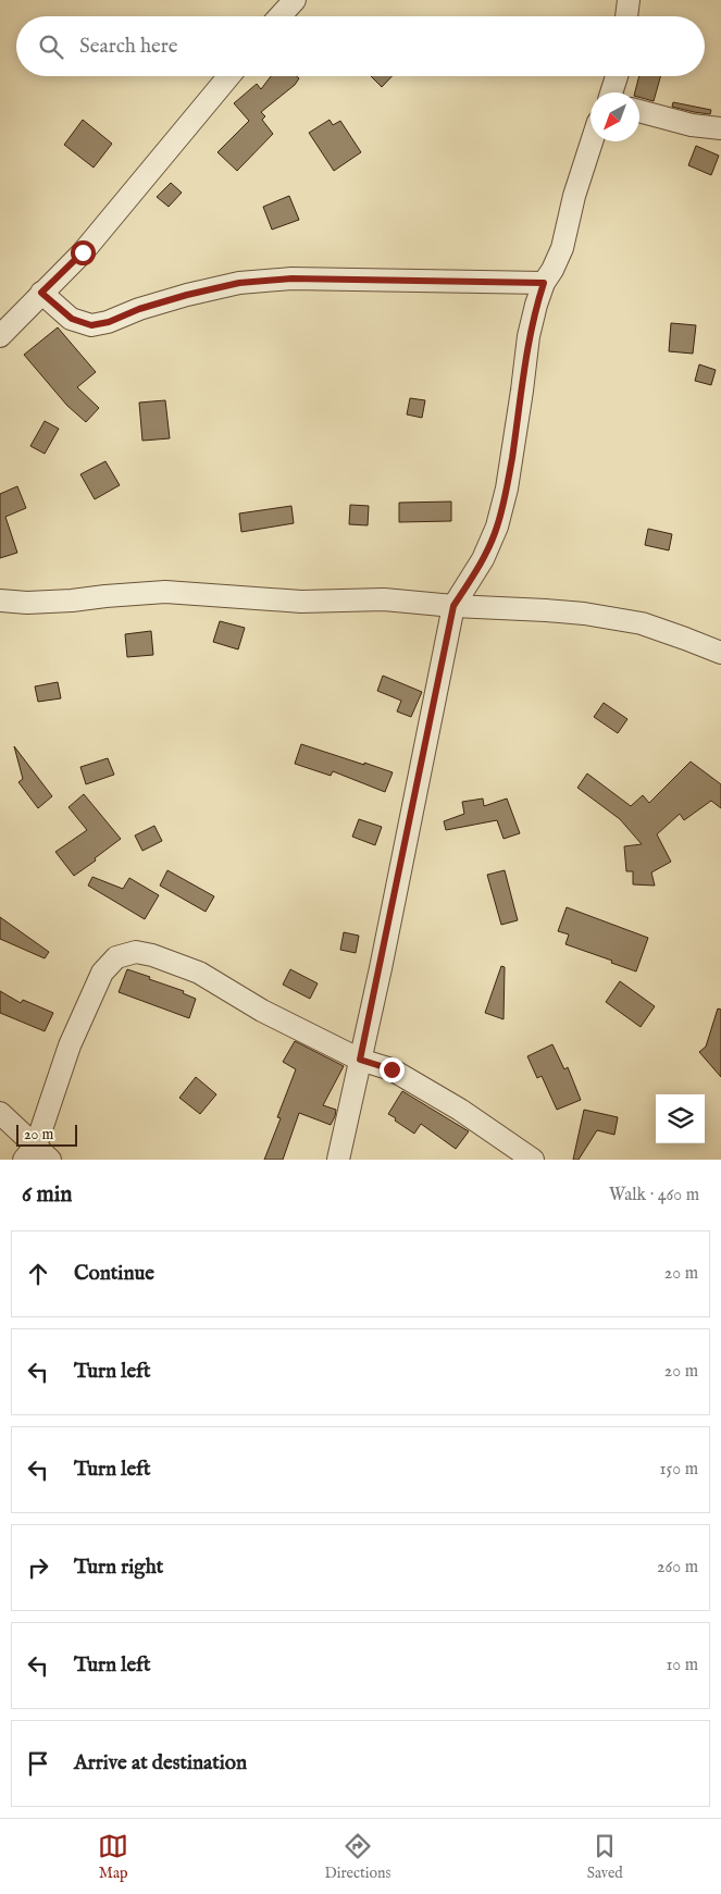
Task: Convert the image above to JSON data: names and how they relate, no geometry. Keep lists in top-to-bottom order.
{
  "scale_bar": "20 m",
  "north": "bottom left",
  "page": {
    "search": "Search here",
    "scale": "20 m",
    "heading": ["6 min", "Walk · 460 m"],
    "list": [
      ["Continue", "20 m"],
      ["Turn left", "20 m"],
      ["Turn left", "150 m"],
      ["Turn right", "260 m"],
      ["Turn left", "10 m"],
      "Arrive at destination"
    ],
    "nav": ["Map", "Directions", "Saved"]
  }
}
